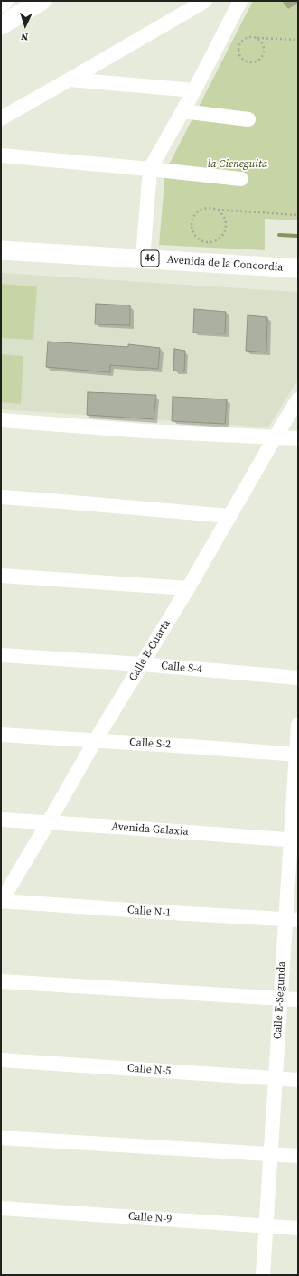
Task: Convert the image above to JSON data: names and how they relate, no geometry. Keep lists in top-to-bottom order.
{
  "streets": {
    "main road": ["46", "Avenida de la Concordia"],
    "street": [
      "Calle E-Cuarta",
      "Calle S-4",
      "Calle S-2",
      "Avenida Galaxia",
      "Calle N-1",
      "Calle E-Segunda",
      "Calle N-5",
      "Calle N-9"
    ]
  },
  "crossings": [
    ["Calle E-Cuarta", "Calle S-4"],
    ["Calle E-Cuarta", "Calle S-2"],
    ["Calle E-Cuarta", "Avenida Galaxia"],
    ["Calle E-Cuarta", "Calle N-1"],
    ["Calle S-2", "Calle E-Segunda"],
    ["Avenida Galaxia", "Calle E-Segunda"],
    ["Calle N-1", "Calle E-Segunda"],
    ["Calle E-Segunda", "Calle N-5"],
    ["Calle E-Segunda", "Calle N-9"]
  ],
  "parks": ["la Cieneguita"],
  "north": "bottom"
}
